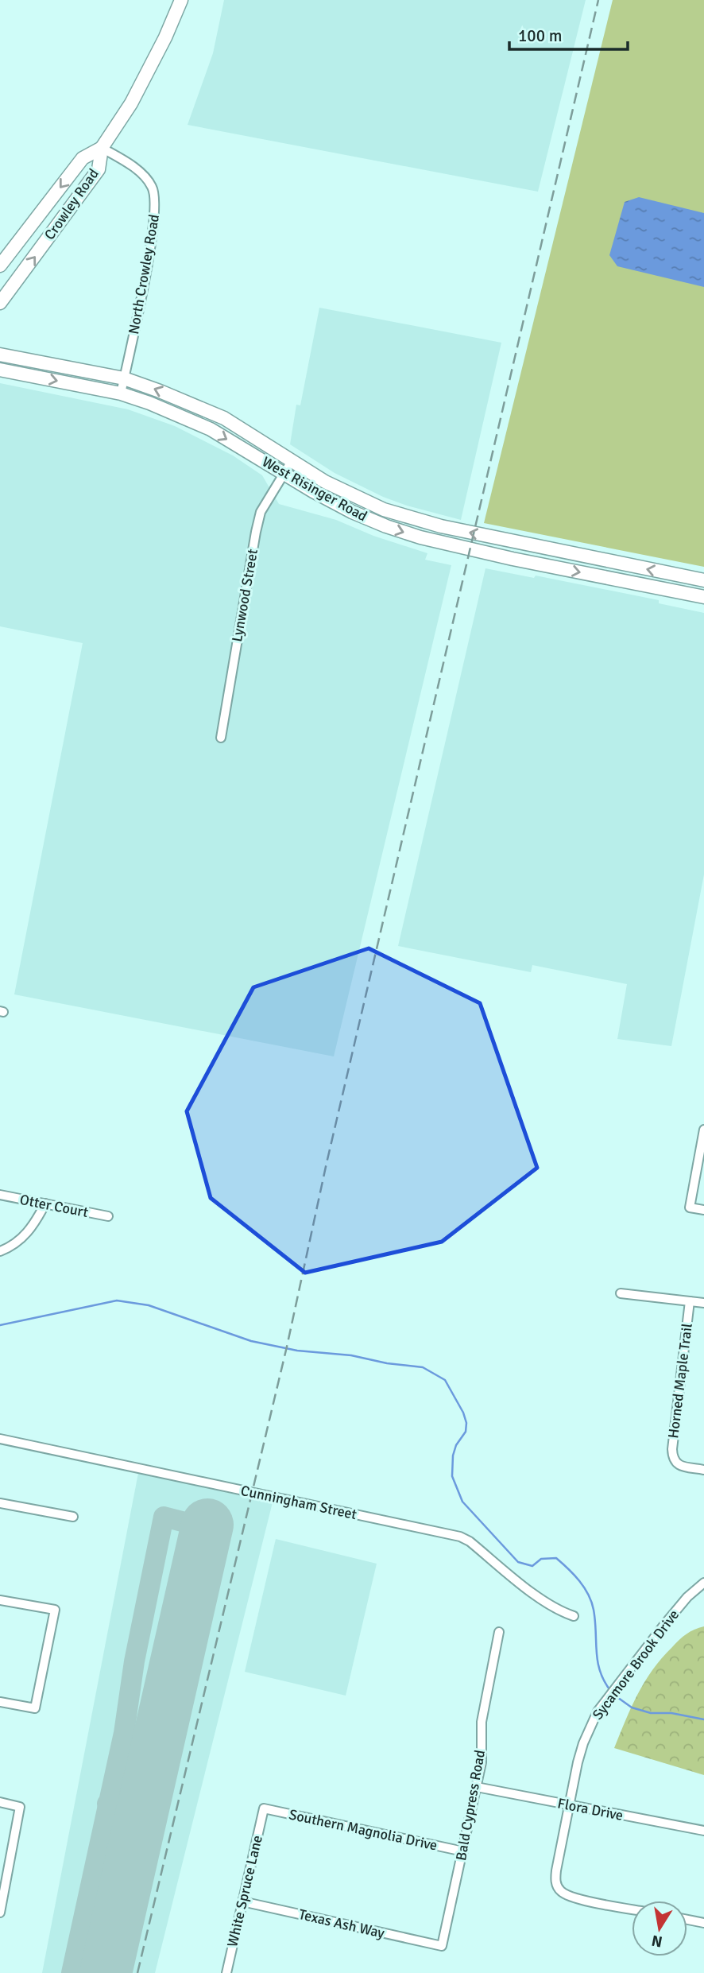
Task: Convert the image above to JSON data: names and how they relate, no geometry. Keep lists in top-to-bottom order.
{
  "streets": {
    "main road": ["Crowley Road", "West Risinger Road"],
    "street": [
      "North Crowley Road",
      "Lynwood Street",
      "Otter Court",
      "Horned Maple Trail",
      "Cunningham Street",
      "Sycamore Brook Drive",
      "Bald Cypress Road",
      "Flora Drive",
      "Southern Magnolia Drive",
      "White Spruce Lane",
      "Texas Ash Way"
    ]
  },
  "crossings": [
    ["Crowley Road", "North Crowley Road"],
    ["North Crowley Road", "West Risinger Road"],
    ["West Risinger Road", "Lynwood Street"],
    ["Sycamore Brook Drive", "Flora Drive"],
    ["Bald Cypress Road", "Flora Drive"],
    ["Bald Cypress Road", "Southern Magnolia Drive"],
    ["Bald Cypress Road", "Texas Ash Way"],
    ["Southern Magnolia Drive", "White Spruce Lane"],
    ["White Spruce Lane", "Texas Ash Way"]
  ],
  "scale_bar": "100 m",
  "north": "bottom"
}
